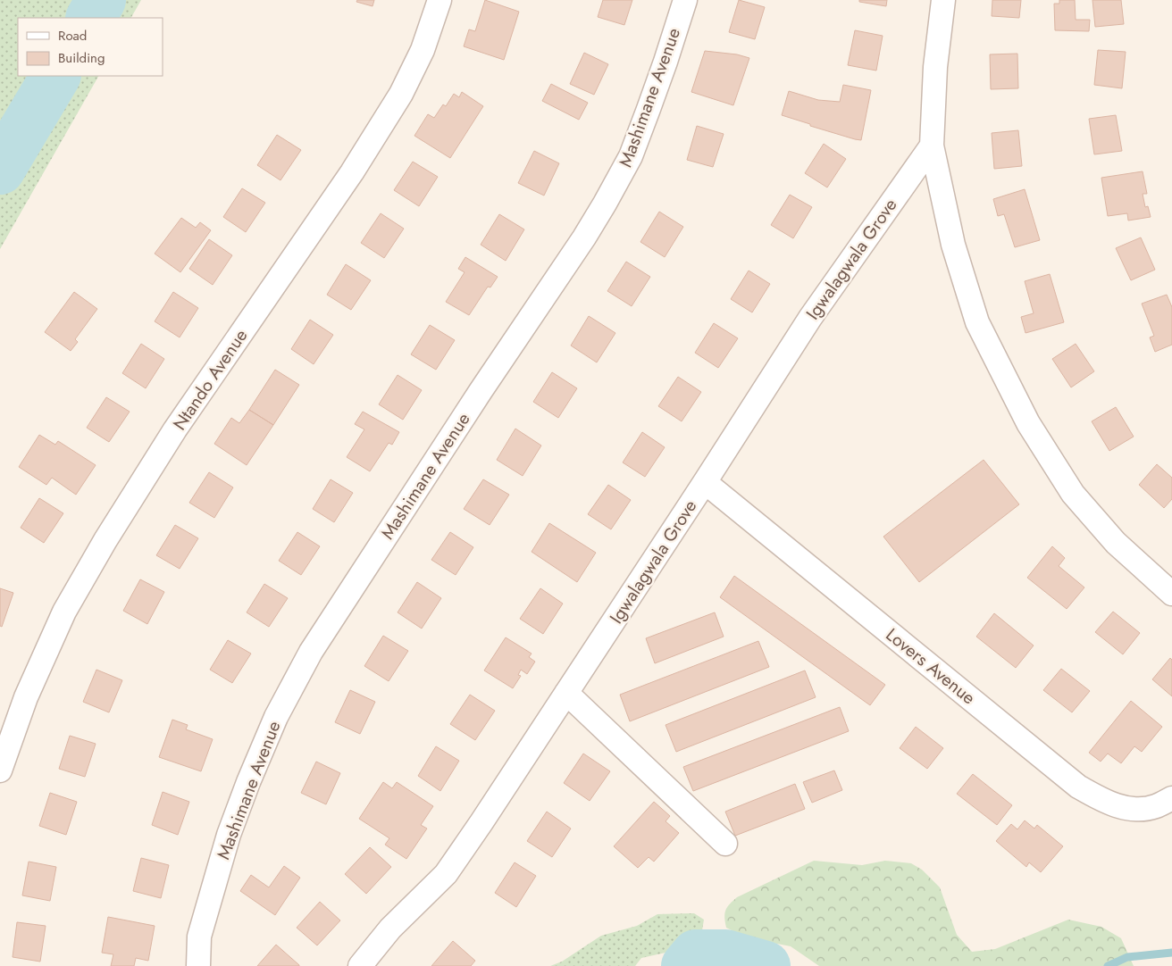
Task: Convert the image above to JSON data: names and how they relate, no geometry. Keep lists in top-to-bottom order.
{
  "streets": {
    "street": [
      "Mashimane Avenue",
      "Igwalagwala Grove",
      "Ntando Avenue",
      "Lovers Avenue"
    ]
  },
  "crossings": [
    ["Igwalagwala Grove", "Lovers Avenue"]
  ],
  "legend": ["Road", "Building"]
}
